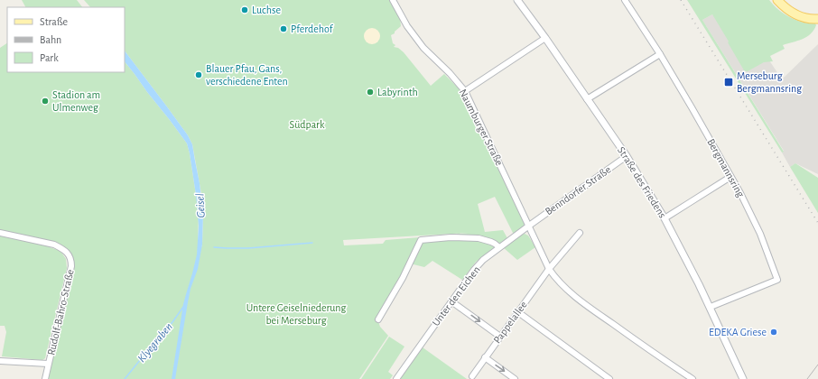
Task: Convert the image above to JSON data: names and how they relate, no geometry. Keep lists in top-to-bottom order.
{
  "streets": {
    "street": [
      "Naumburger Straße",
      "Bergmannsring",
      "Straße des Friedens",
      "Benndorfer Straße",
      "Unter den Eichen",
      "Rudolf-Bahro-Straße",
      "Pappelallee"
    ]
  },
  "crossings": [
    ["Naumburger Straße", "Benndorfer Straße"],
    ["Naumburger Straße", "Unter den Eichen"],
    ["Naumburger Straße", "Pappelallee"],
    ["Bergmannsring", "Straße des Friedens"],
    ["Straße des Friedens", "Benndorfer Straße"],
    ["Benndorfer Straße", "Unter den Eichen"]
  ],
  "water": ["Geisel", "Klyegraben"],
  "parks": ["Südpark", "Untere Geiselniederung bei Merseburg"],
  "places": {
    "other": [
      "Luchse",
      "Pferdehof",
      "Blauer Pfau, Gans, verschiedene Enten",
      "Labyrinth",
      "Stadion am Ulmenweg",
      "EDEKA Griese"
    ],
    "transit": ["Merseburg Bergmannsring"]
  },
  "legend": ["Straße", "Bahn", "Park"]
}
